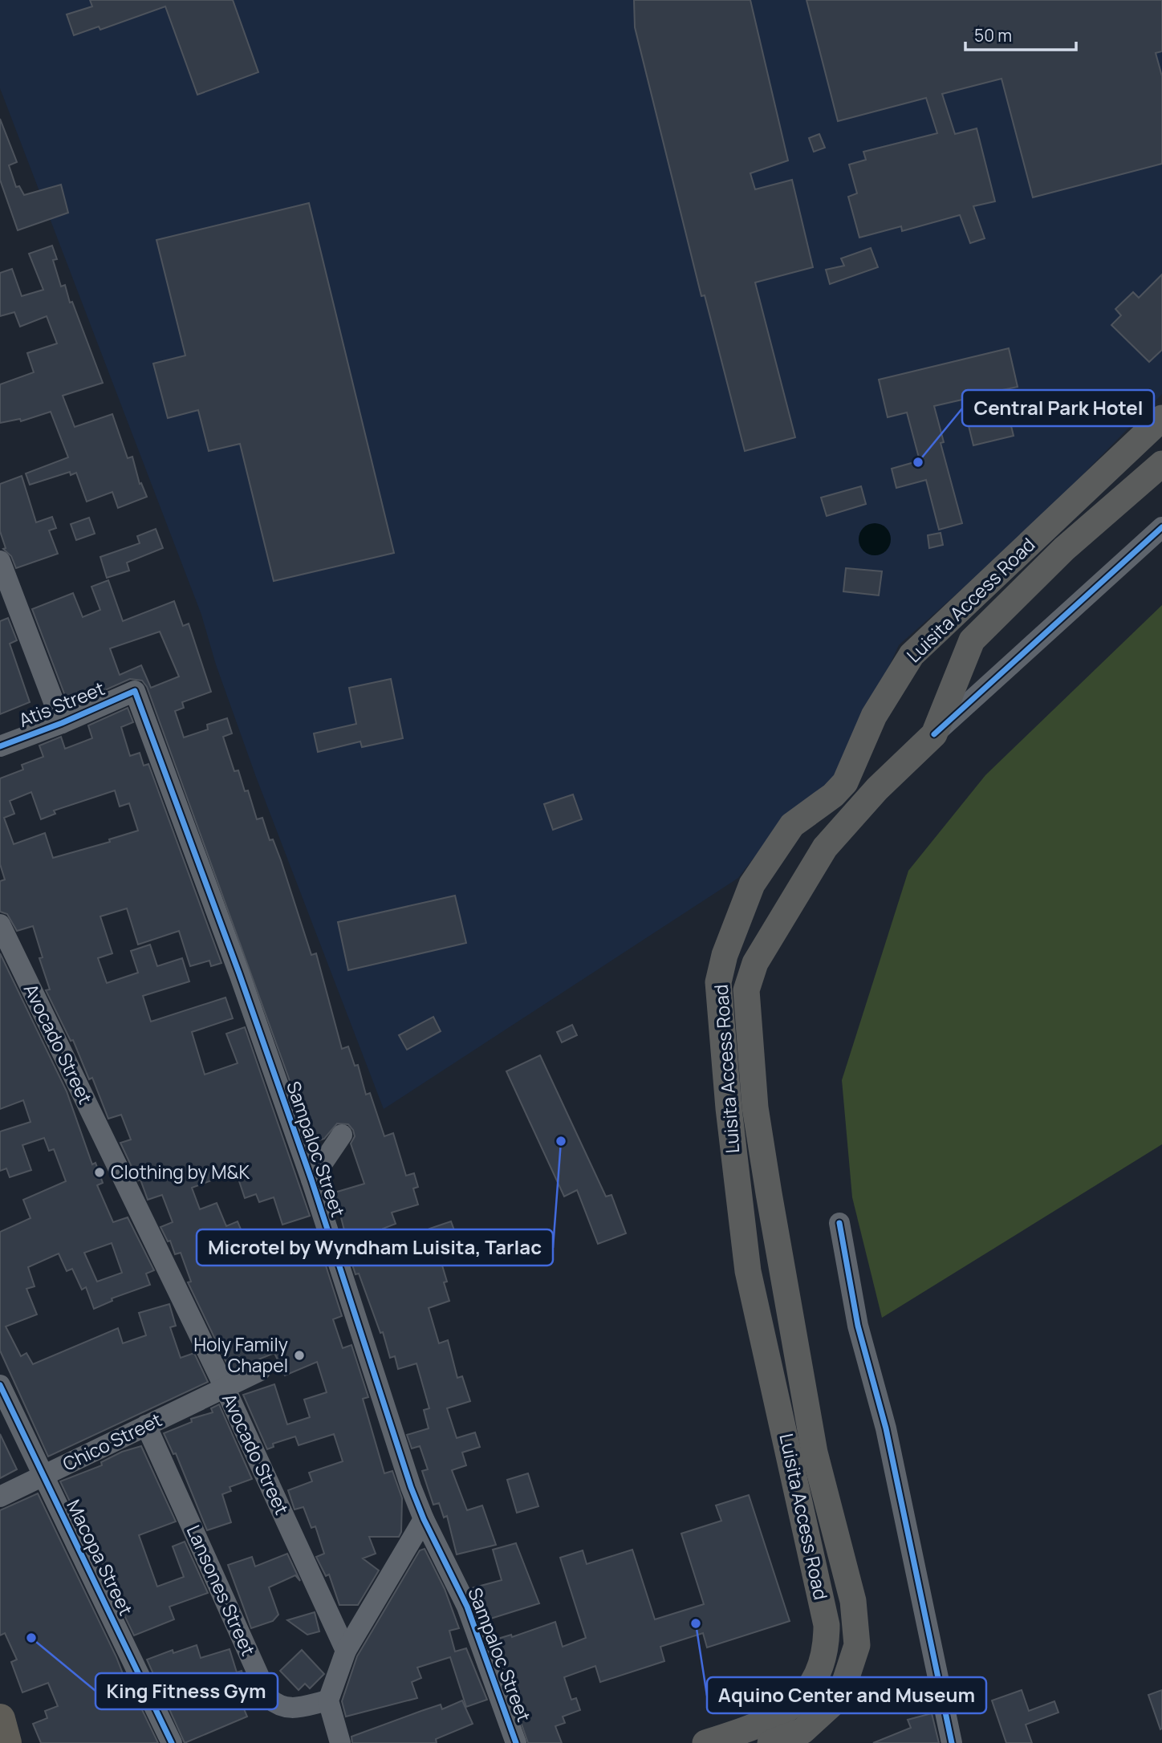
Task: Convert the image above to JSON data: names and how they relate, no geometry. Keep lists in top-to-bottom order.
{
  "streets": {
    "main road": ["Luisita Access Road"],
    "street": [
      "Atis Street",
      "Avocado Street",
      "Sampaloc Street",
      "Chico Street",
      "Macopa Street",
      "Lansones Street"
    ]
  },
  "crossings": [
    ["Atis Street", "Sampaloc Street"],
    ["Avocado Street", "Chico Street"],
    ["Chico Street", "Macopa Street"],
    ["Chico Street", "Lansones Street"]
  ],
  "places": [
    "Central Park Hotel",
    "Microtel by Wyndham Luisita, Tarlac",
    "Clothing by M&K",
    "Holy Family Chapel",
    "Aquino Center and Museum",
    "King Fitness Gym"
  ],
  "scale_bar": "50 m"
}
